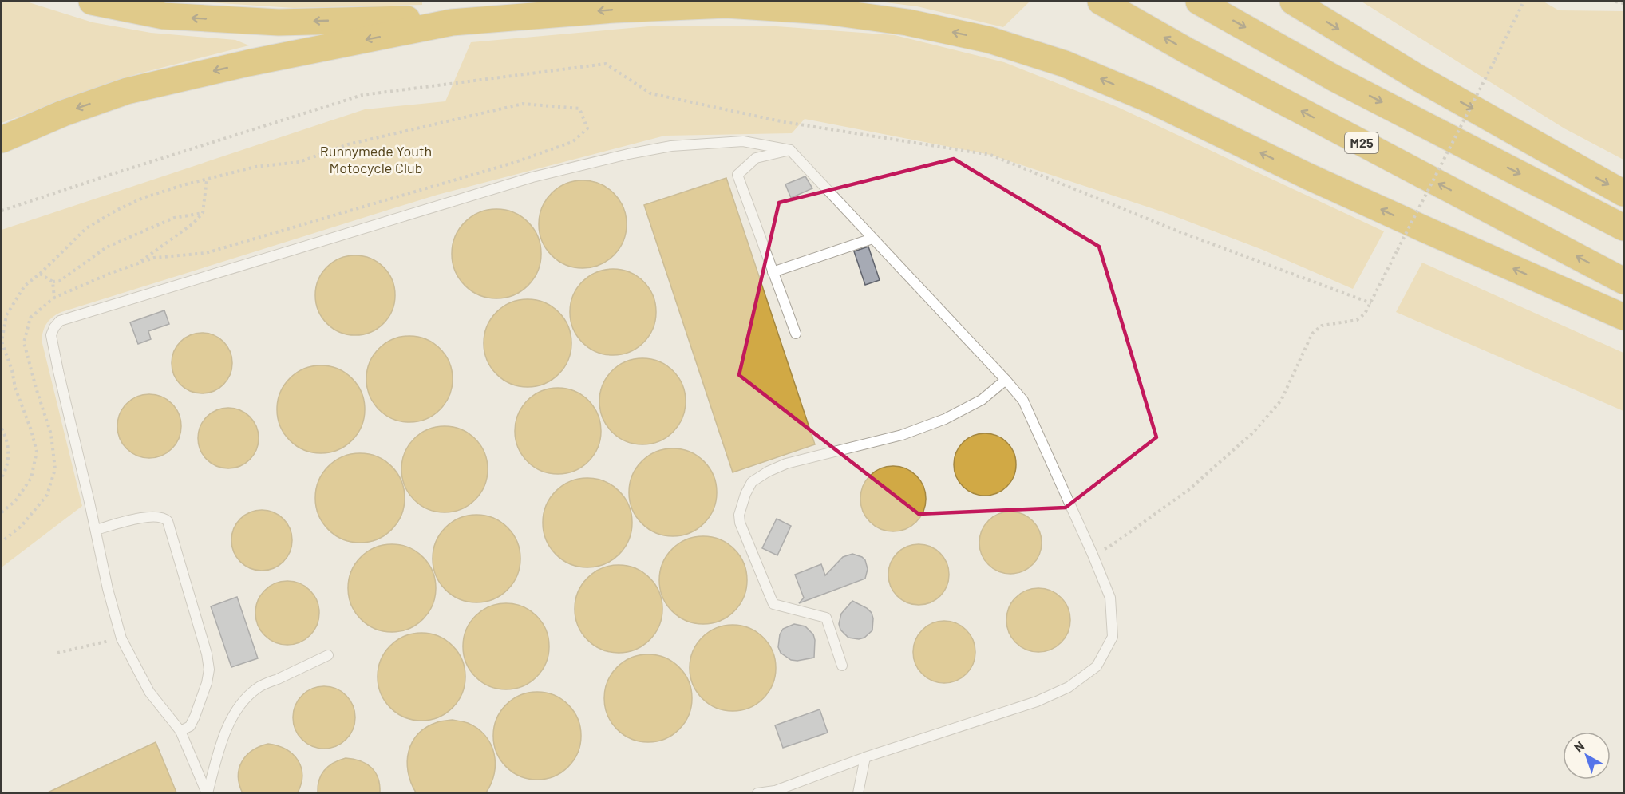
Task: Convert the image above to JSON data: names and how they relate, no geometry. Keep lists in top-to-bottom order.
{
  "streets": {
    "highway": ["M25"]
  },
  "parks": ["Runnymede Youth Motocycle Club"],
  "north": "top left"
}
